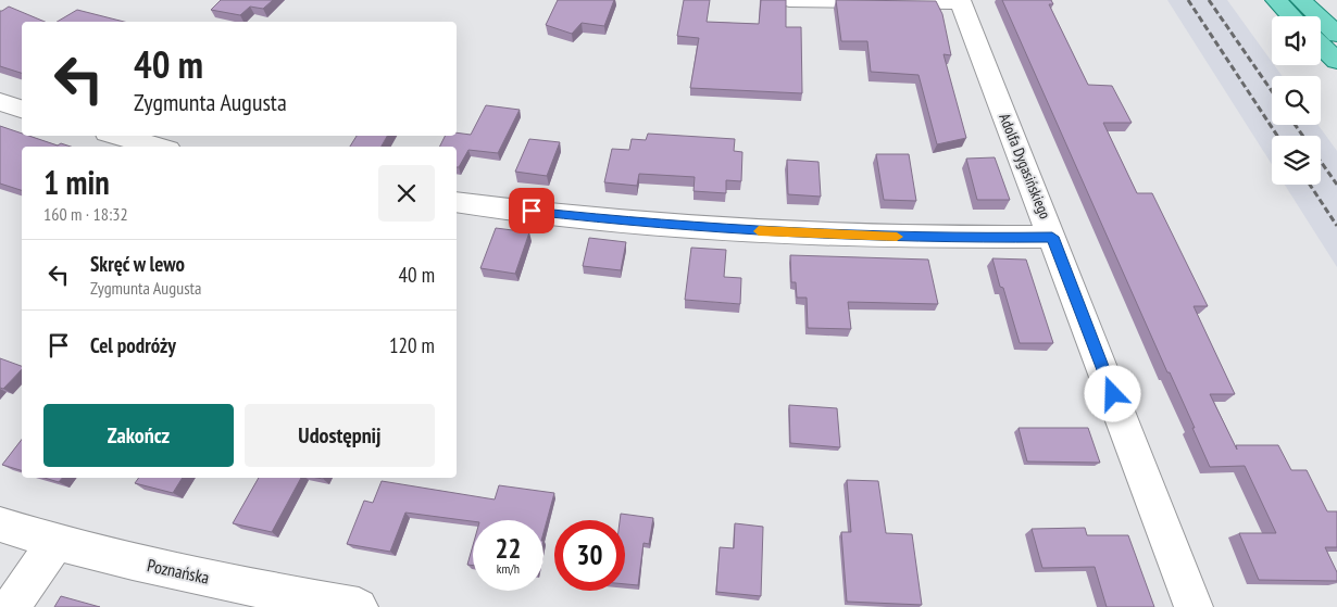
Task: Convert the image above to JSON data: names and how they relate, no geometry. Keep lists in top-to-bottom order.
{
  "streets": {
    "street": ["Adolfa Dygasińskiego", "Poznańska"]
  },
  "page": {
    "turn": ["40 m", "Zygmunta Augusta"],
    "heading": ["1 min", "160 m · 18:32"],
    "list": [
      {
        "name": "Skręć w lewo",
        "note": "Zygmunta Augusta",
        "value": "40 m"
      },
      {
        "name": "Cel podróży",
        "value": "120 m"
      }
    ],
    "buttons": ["Zakończ", "Udostępnij"],
    "speed": "22 km/h",
    "limit": "30"
  }
}
